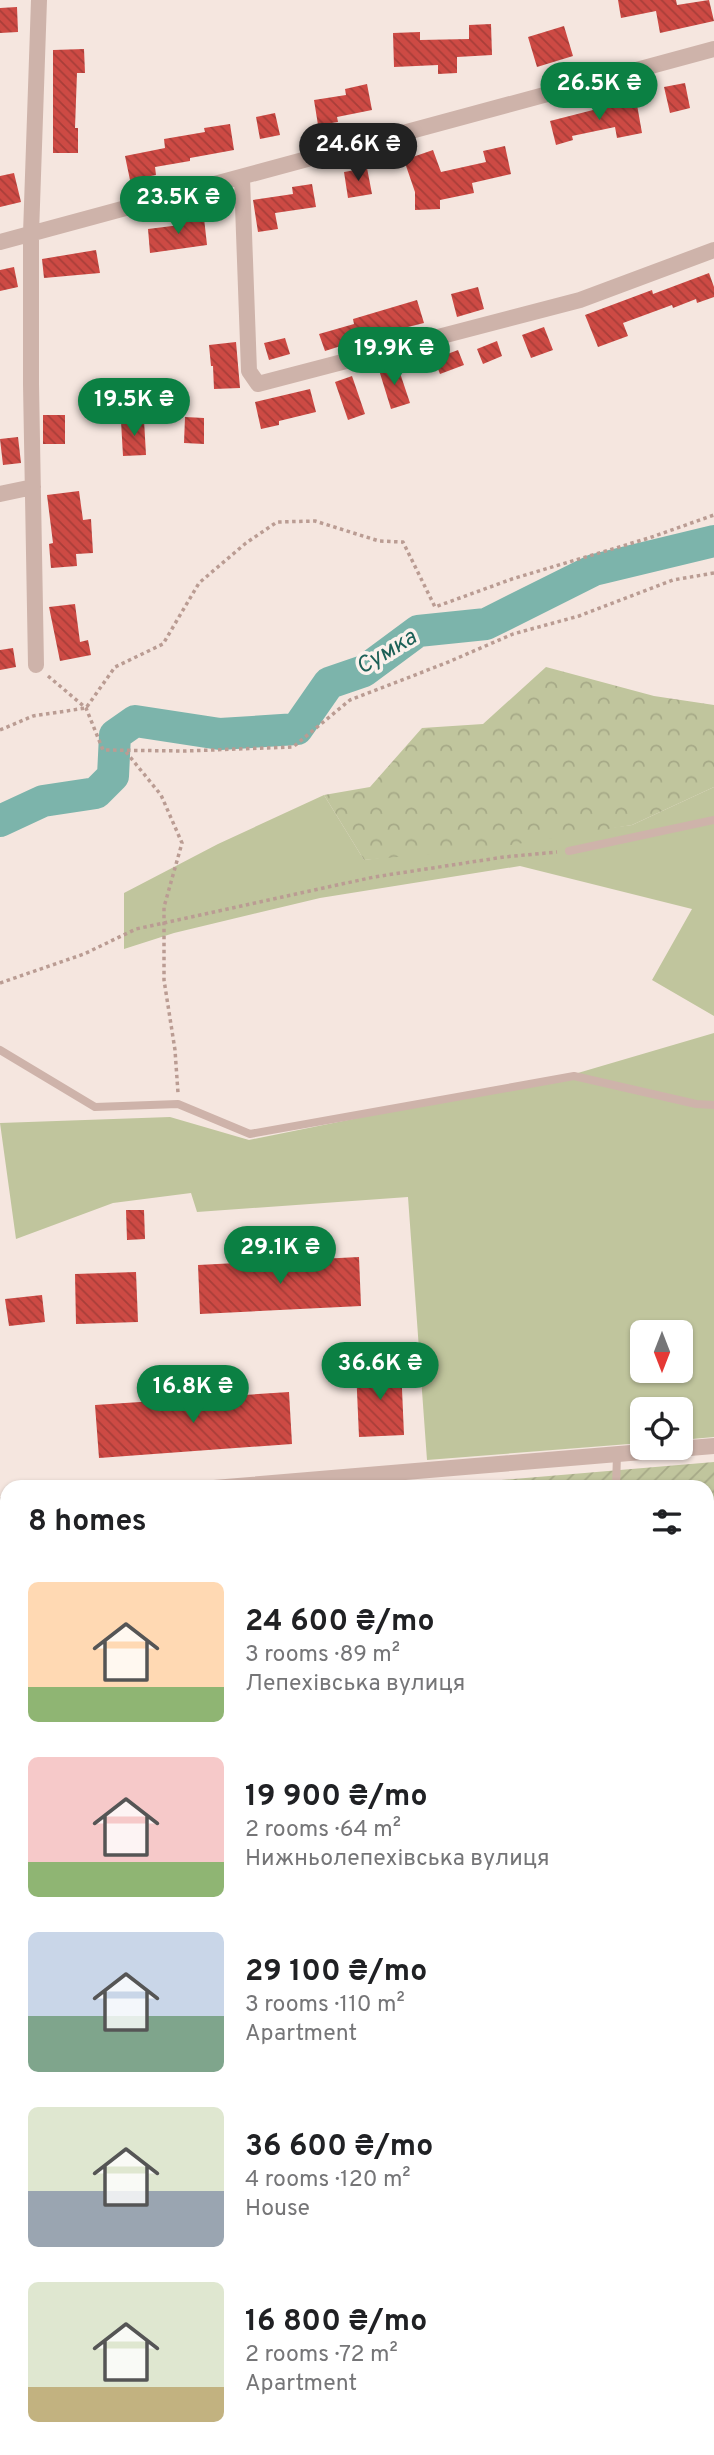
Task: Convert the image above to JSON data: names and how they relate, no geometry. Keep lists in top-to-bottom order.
{
  "water": ["Сумка"],
  "north": "bottom",
  "page": {
    "price": [
      "26.5K ₴",
      "24.6K ₴",
      "23.5K ₴",
      "19.9K ₴",
      "19.5K ₴",
      "29.1K ₴",
      "36.6K ₴",
      "16.8K ₴"
    ],
    "heading": "8 homes",
    "list": [
      {
        "name": "24 600 ₴/mo",
        "note": "3 rooms · 89 m² · Лепехівська вулиця"
      },
      {
        "name": "19 900 ₴/mo",
        "note": "2 rooms · 64 m² · Нижньолепехівська вулиця"
      },
      {
        "name": "29 100 ₴/mo",
        "note": "3 rooms · 110 m² · Apartment"
      },
      {
        "name": "36 600 ₴/mo",
        "note": "4 rooms · 120 m² · House"
      },
      {
        "name": "16 800 ₴/mo",
        "note": "2 rooms · 72 m² · Apartment"
      }
    ]
  }
}
